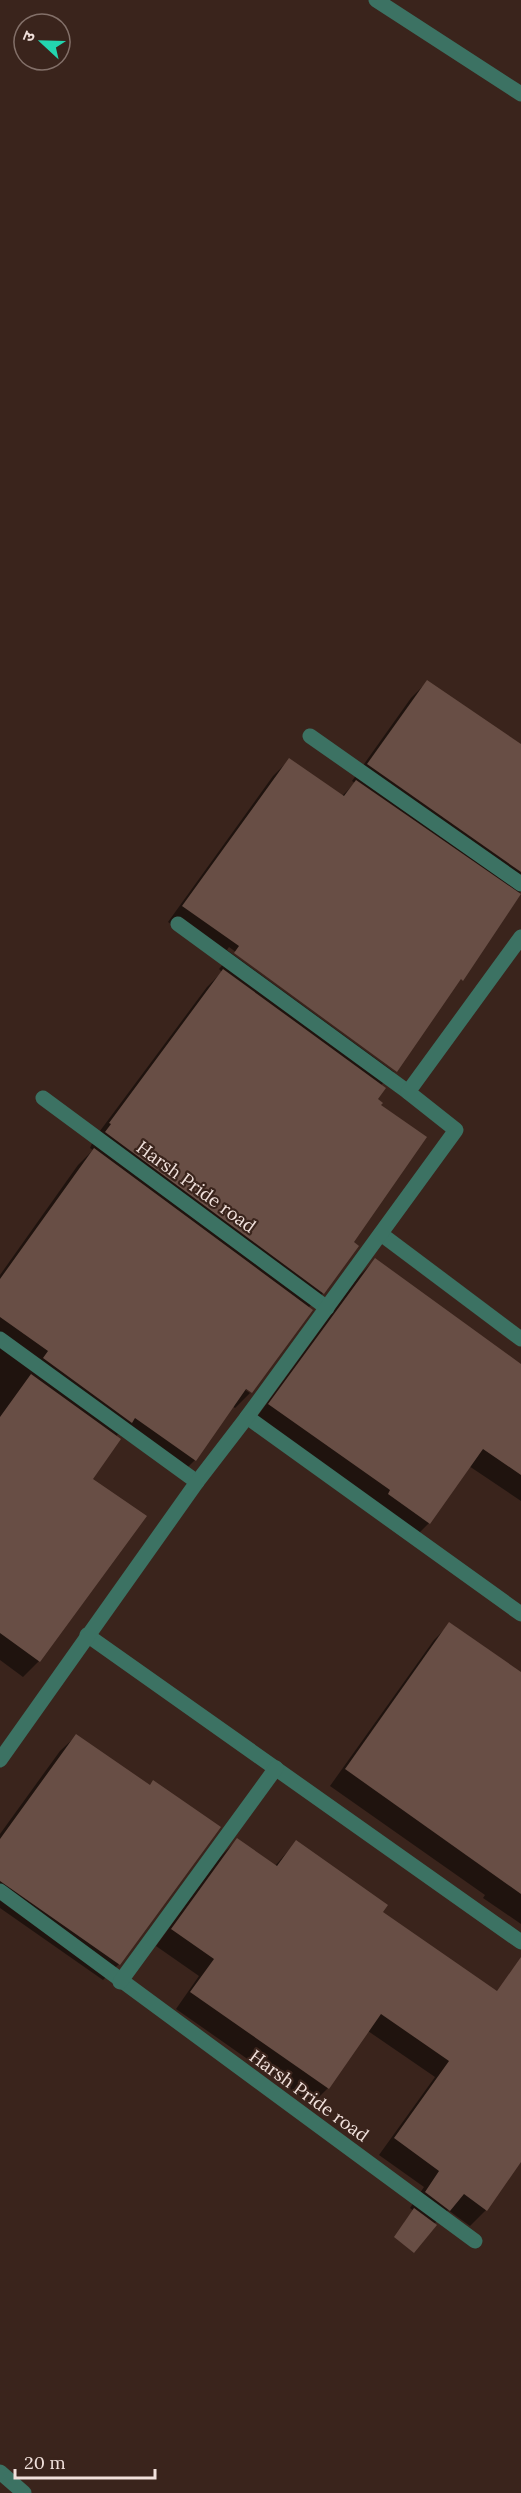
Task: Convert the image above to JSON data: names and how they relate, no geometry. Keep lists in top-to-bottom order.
{
  "streets": {
    "street": ["Harsh Pride road"]
  },
  "scale_bar": "20 m",
  "north": "left"
}
